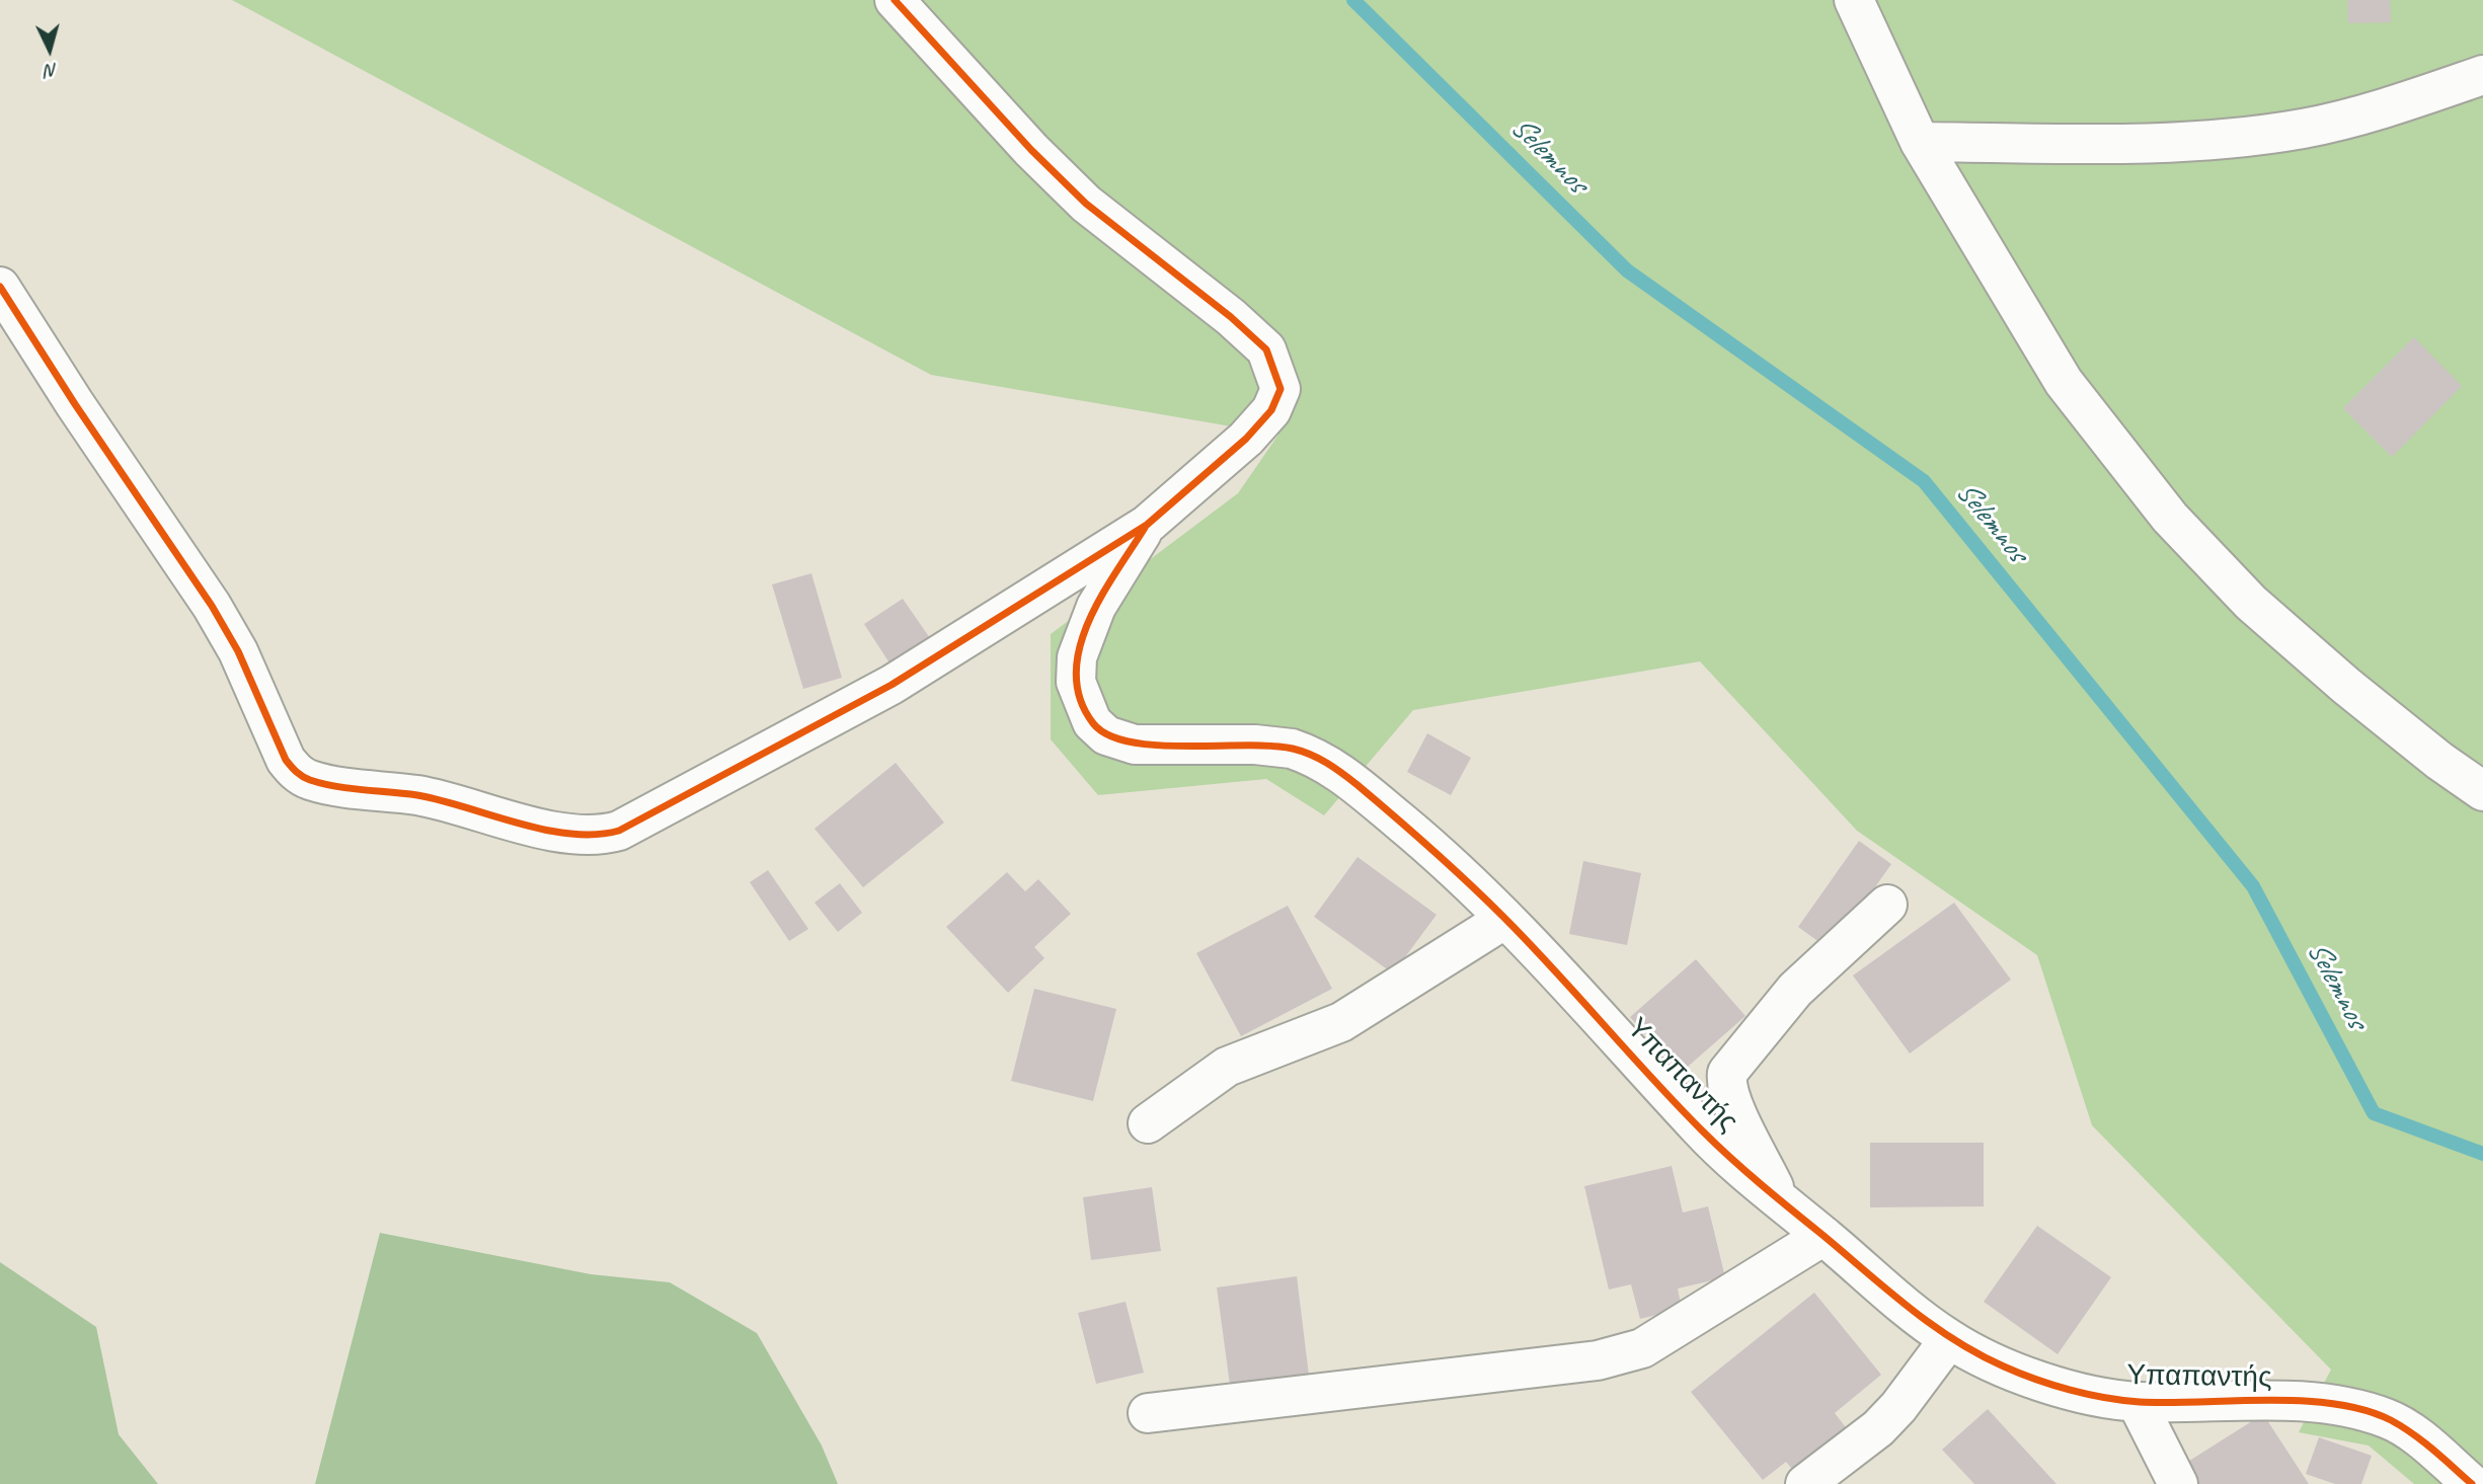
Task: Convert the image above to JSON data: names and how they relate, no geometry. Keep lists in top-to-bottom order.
{
  "streets": {
    "street": ["Υπαπαντής"]
  },
  "water": ["Selemnos"],
  "north": "bottom"
}
